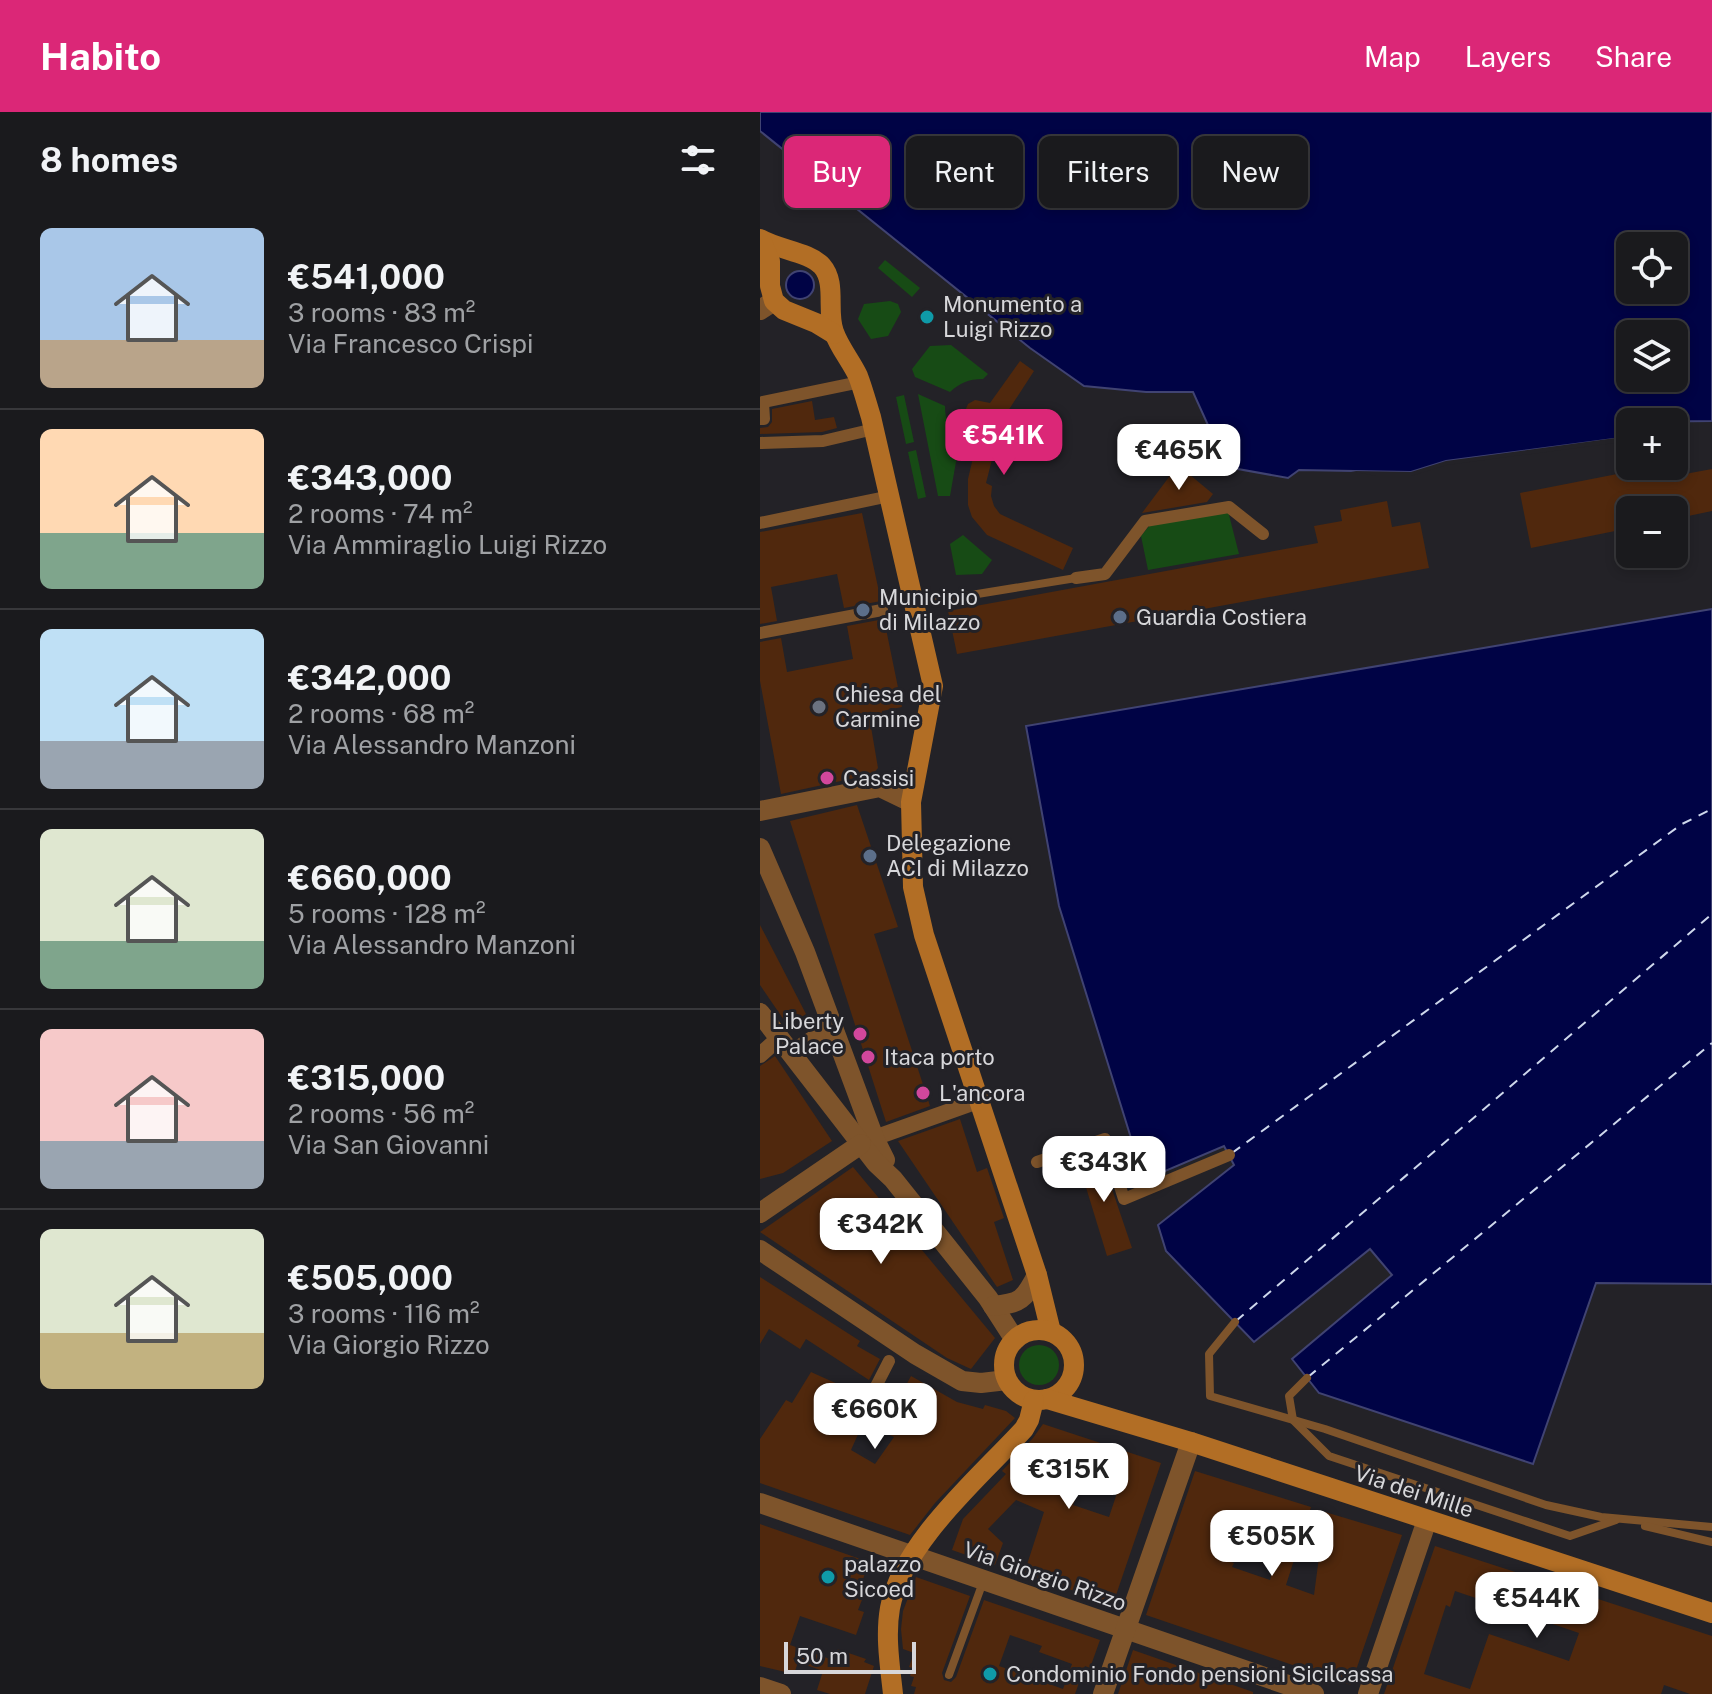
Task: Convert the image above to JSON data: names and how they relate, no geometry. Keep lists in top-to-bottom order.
{
  "streets": {
    "main road": ["Via dei Mille"],
    "street": ["Via Giorgio Rizzo"]
  },
  "places": [
    "Monumento a Luigi Rizzo",
    "Municipio di Milazzo",
    "Guardia Costiera",
    "Chiesa del Carmine",
    "Cassisi",
    "Delegazione ACI di Milazzo",
    "Liberty Palace",
    "Itaca porto",
    "L'ancora",
    "palazzo Sicoed",
    "Condominio Fondo pensioni Sicilcassa"
  ],
  "scale_bar": "50 m",
  "page": {
    "header": "Habito",
    "nav": ["Map", "Layers", "Share"],
    "heading": "8 homes",
    "chip": [
      "Buy",
      "Rent",
      "Filters",
      "New"
    ],
    "list": [
      {
        "name": "€541,000",
        "note": "3 rooms · 83 m² · Via Francesco Crispi"
      },
      {
        "name": "€343,000",
        "note": "2 rooms · 74 m² · Via Ammiraglio Luigi Rizzo"
      },
      {
        "name": "€342,000",
        "note": "2 rooms · 68 m² · Via Alessandro Manzoni"
      },
      {
        "name": "€660,000",
        "note": "5 rooms · 128 m² · Via Alessandro Manzoni"
      },
      {
        "name": "€315,000",
        "note": "2 rooms · 56 m² · Via San Giovanni"
      },
      {
        "name": "€505,000",
        "note": "3 rooms · 116 m² · Via Giorgio Rizzo"
      }
    ],
    "map_buttons": ["+", "−"],
    "price": [
      "€541K",
      "€465K",
      "€343K",
      "€342K",
      "€660K",
      "€315K",
      "€505K",
      "€544K"
    ],
    "scale": "50 m"
  }
}
